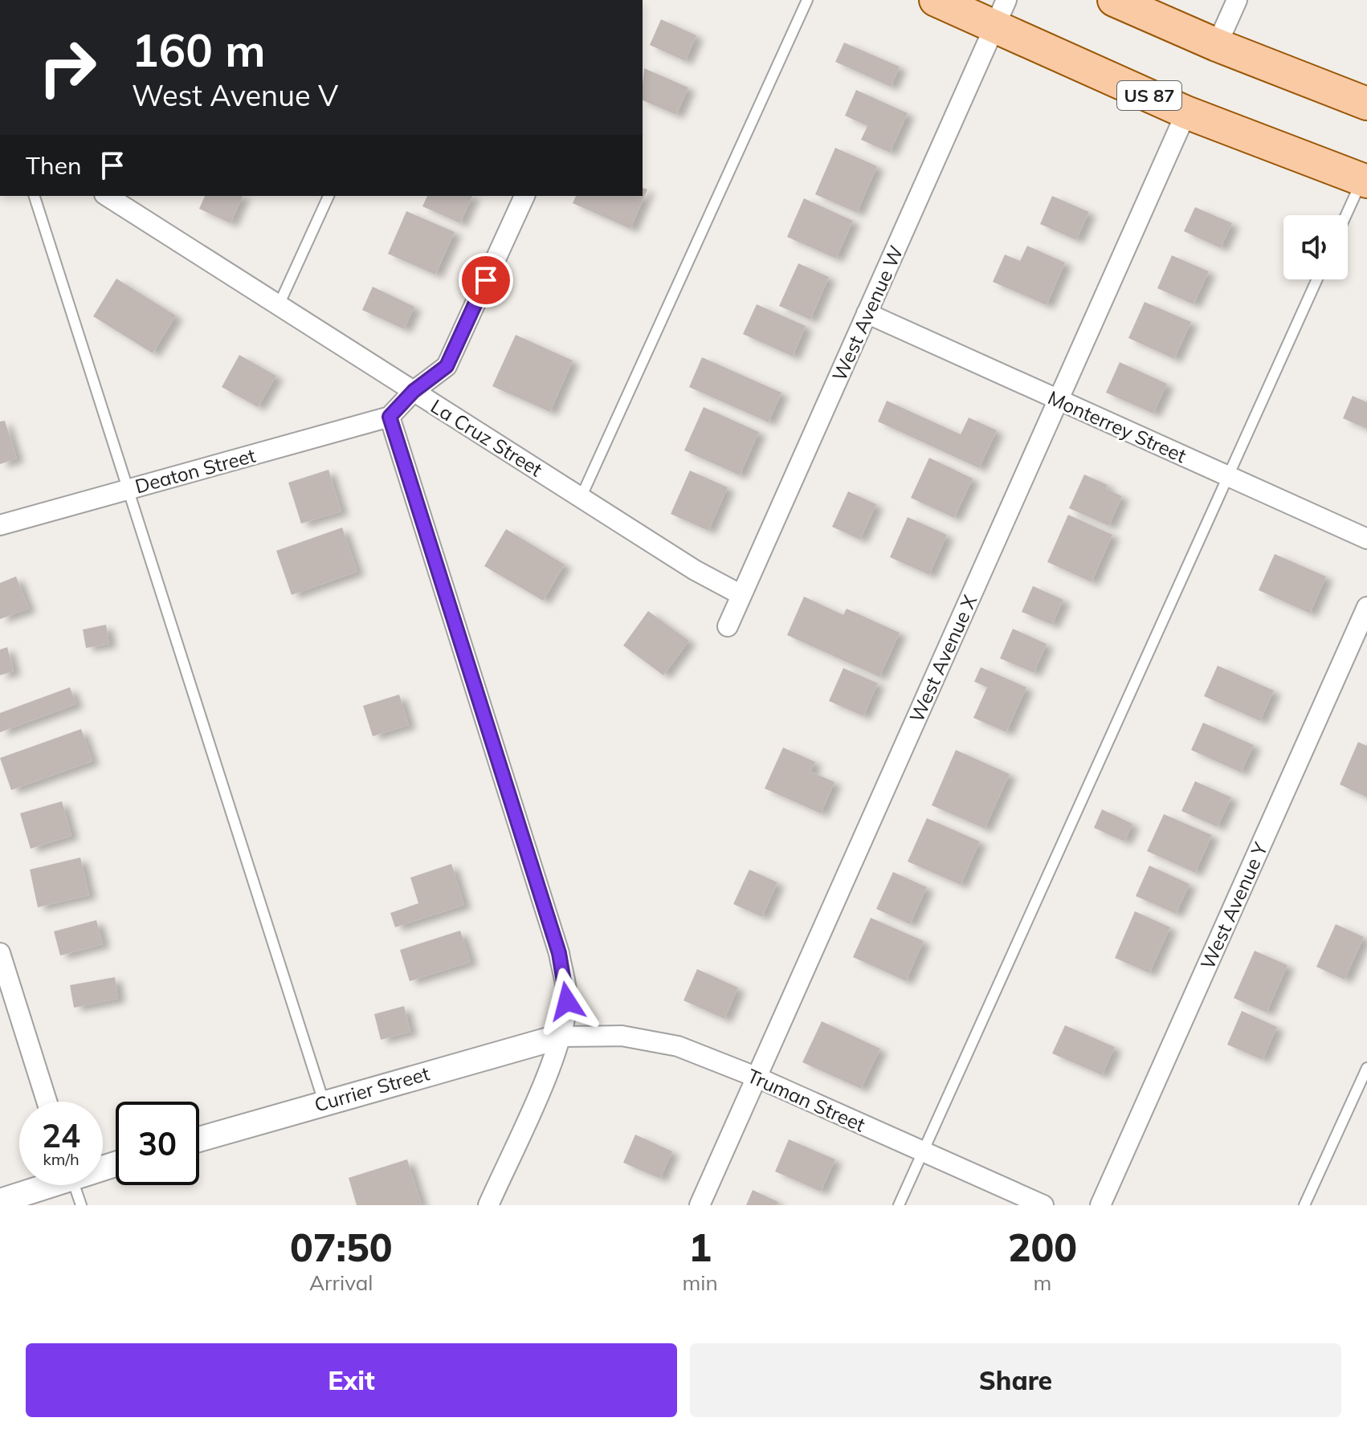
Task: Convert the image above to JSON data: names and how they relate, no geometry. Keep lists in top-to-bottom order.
{
  "streets": {
    "main road": ["US 87"],
    "street": [
      "West Avenue W",
      "Monterrey Street",
      "La Cruz Street",
      "Deaton Street",
      "West Avenue X",
      "West Avenue Y",
      "Currier Street",
      "Truman Street"
    ]
  },
  "crossings": [
    ["US 87", "West Avenue W"],
    ["US 87", "West Avenue X"],
    ["West Avenue W", "Monterrey Street"],
    ["West Avenue W", "La Cruz Street"],
    ["Monterrey Street", "West Avenue X"],
    ["West Avenue X", "Truman Street"],
    ["Currier Street", "Truman Street"]
  ],
  "page": {
    "turn": ["160 m", "West Avenue V"],
    "then": "Then",
    "speed": "24 km/h",
    "limit": "30",
    "eta": [
      "07:50",
      "Arrival",
      "1",
      "min",
      "200",
      "m"
    ],
    "buttons": ["Exit", "Share"]
  }
}
